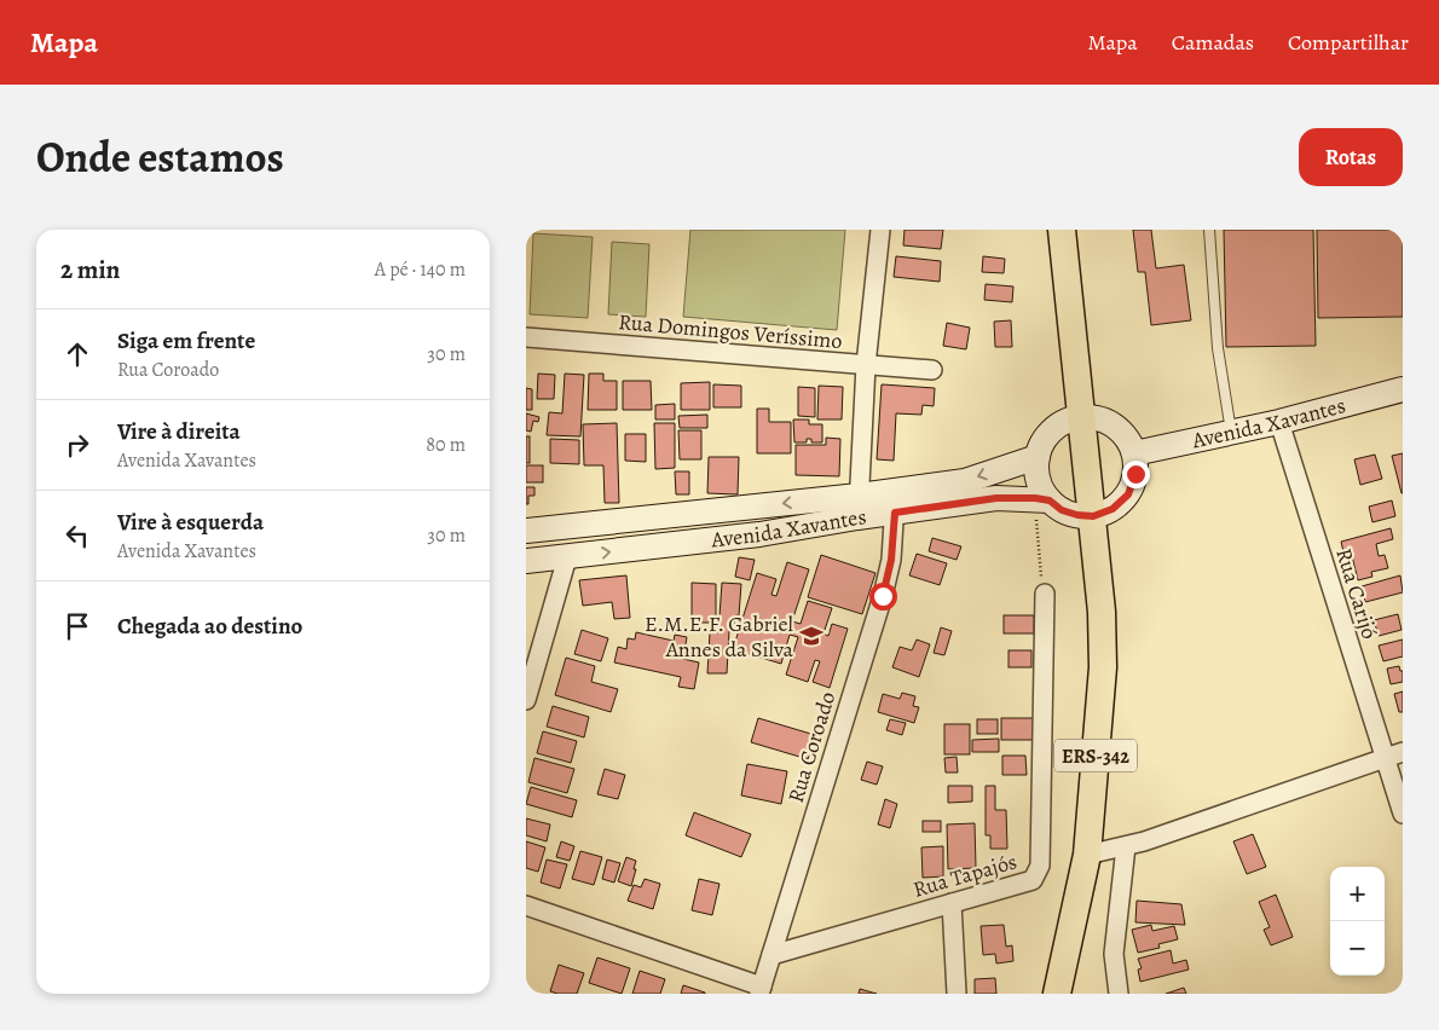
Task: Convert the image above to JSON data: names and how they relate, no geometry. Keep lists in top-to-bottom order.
{
  "streets": {
    "main road": ["Avenida Xavantes", "ERS-342"],
    "street": [
      "Rua Domingos Veríssimo",
      "Rua Carijó",
      "Rua Coroado",
      "Rua Tapajós"
    ]
  },
  "crossings": [
    ["Avenida Xavantes", "Rua Carijó"],
    ["Avenida Xavantes", "Rua Coroado"],
    ["Avenida Xavantes", "ERS-342"],
    ["Rua Coroado", "Rua Tapajós"]
  ],
  "places": {
    "school or university": ["E.M.E.F. Gabriel Annes da Silva"]
  },
  "page": {
    "header": "Mapa",
    "nav": ["Mapa", "Camadas", "Compartilhar"],
    "title": "Onde estamos",
    "buttons": "Rotas",
    "heading": ["2 min", "A pé · 140 m"],
    "list": [
      ["Siga em frente", "Rua Coroado", "30 m"],
      ["Vire à direita", "Avenida Xavantes", "80 m"],
      ["Vire à esquerda", "Avenida Xavantes", "30 m"],
      "Chegada ao destino"
    ],
    "map_buttons": ["+", "−"]
  }
}
